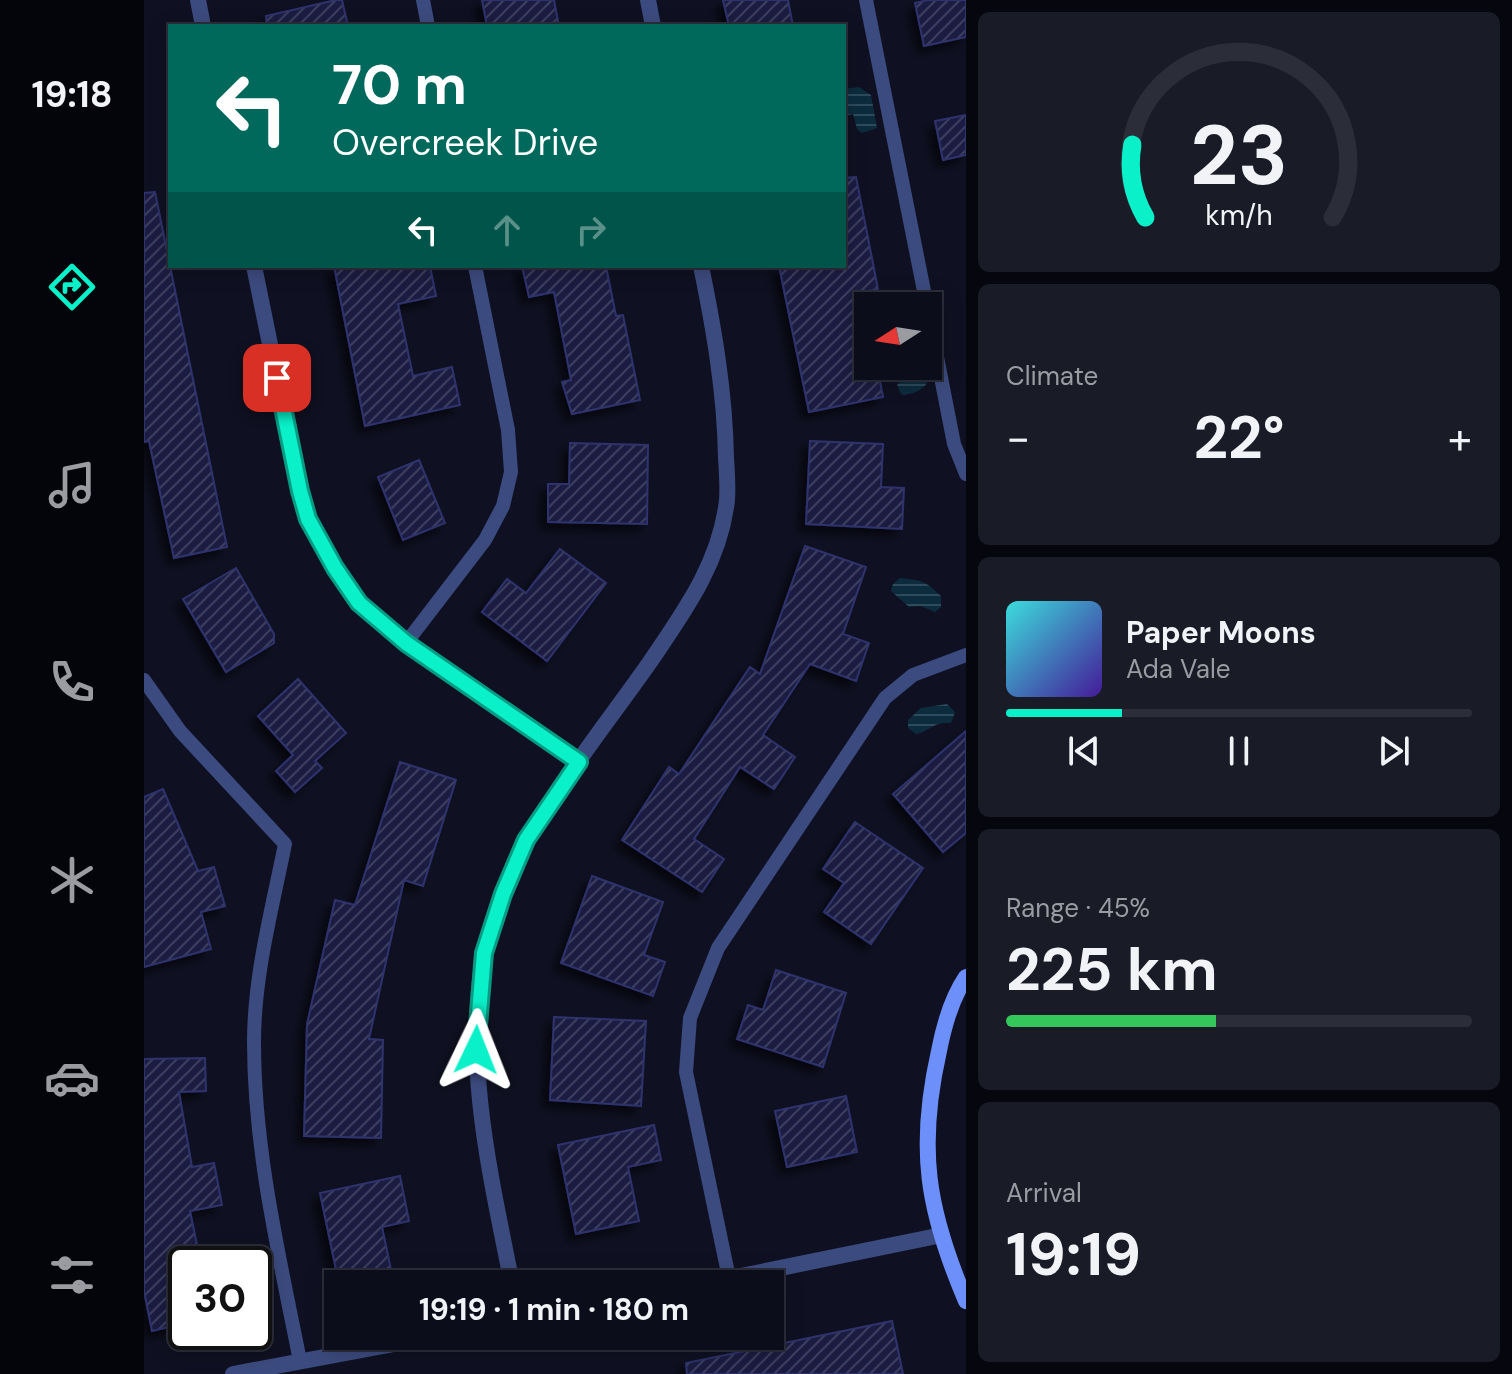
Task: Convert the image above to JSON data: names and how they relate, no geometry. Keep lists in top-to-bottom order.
{
  "north": "left",
  "page": {
    "tabs": "19:18",
    "turn": ["70 m", "Overcreek Drive"],
    "tile": [
      "Climate",
      ["Range · 45%", "225 km"],
      ["Arrival", "19:19"]
    ],
    "heat": ["−", "22°", "+"],
    "song": ["Paper Moons", "Ada Vale"],
    "limit": "30",
    "trip": "19:19 · 1 min · 180 m",
    "gauge": ["23", "km/h"]
  }
}
